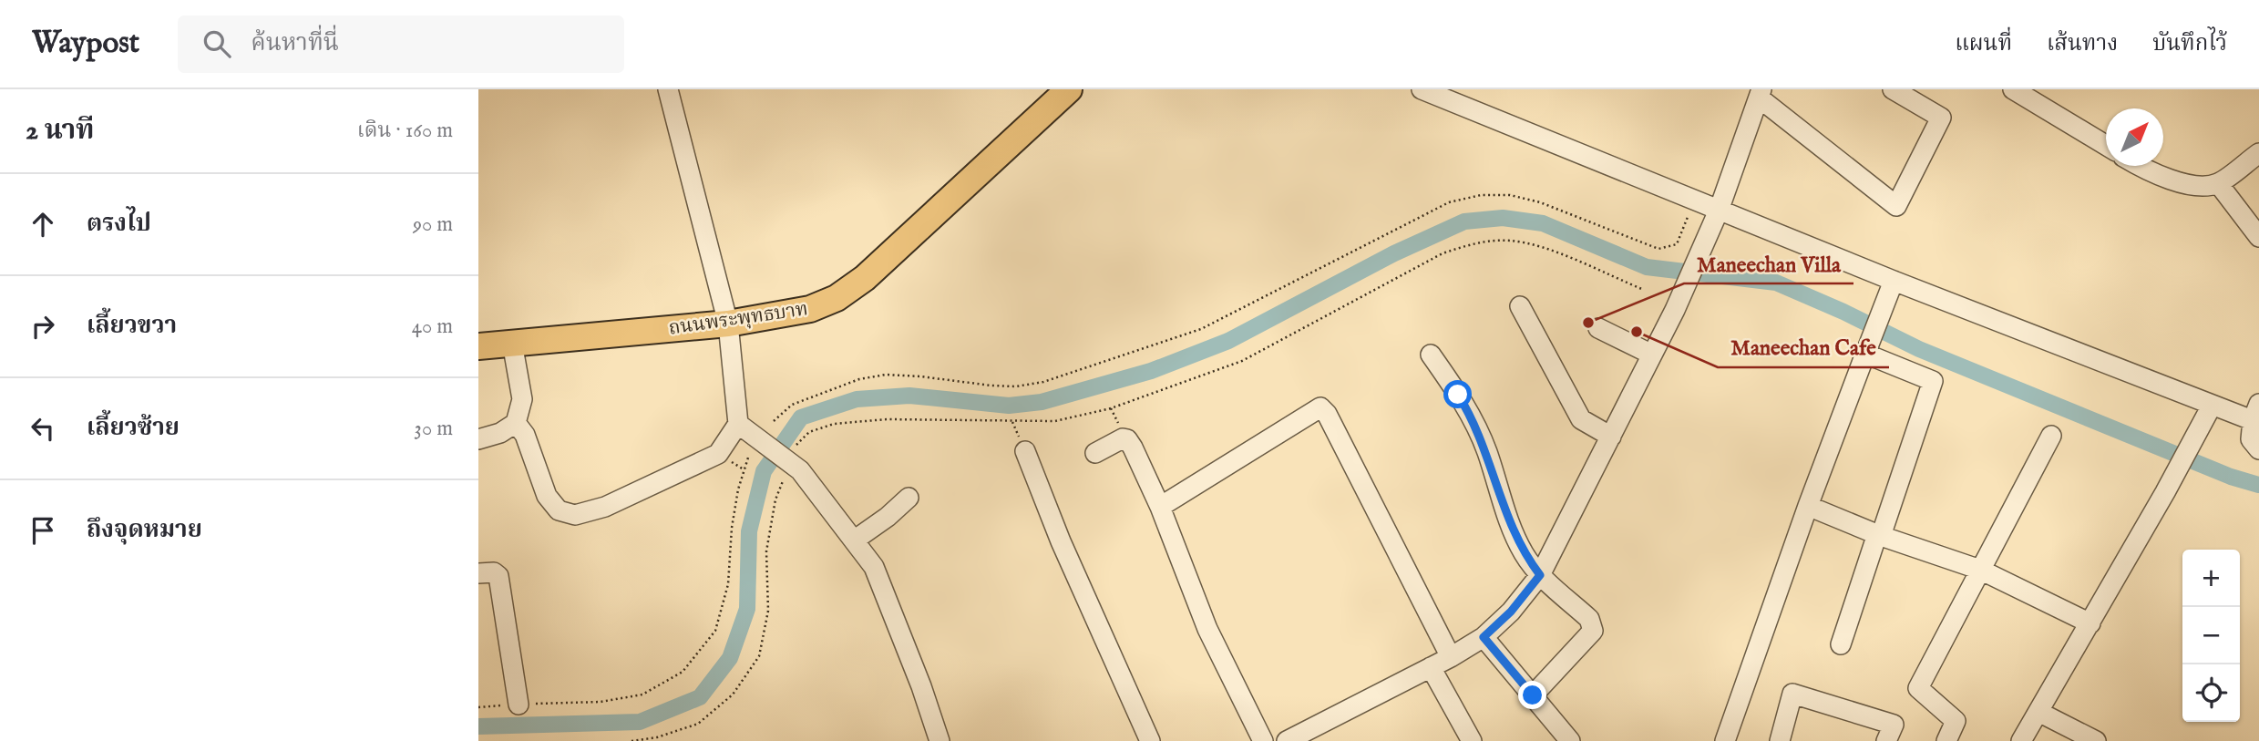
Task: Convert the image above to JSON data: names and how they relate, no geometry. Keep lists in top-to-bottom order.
{
  "streets": {
    "main road": ["ถนนพระพุทธบาท"]
  },
  "places": ["Maneechan Villa", "Maneechan Cafe"],
  "north": "top right",
  "page": {
    "header": "Waypost",
    "search": "ค้นหาที่นี่",
    "nav": ["แผนที่", "เส้นทาง", "บันทึกไว้"],
    "heading": ["2 นาที", "เดิน · 160 m"],
    "list": [
      ["ตรงไป", "90 m"],
      ["เลี้ยวขวา", "40 m"],
      ["เลี้ยวซ้าย", "30 m"],
      "ถึงจุดหมาย"
    ],
    "map_buttons": ["+", "−"]
  }
}
